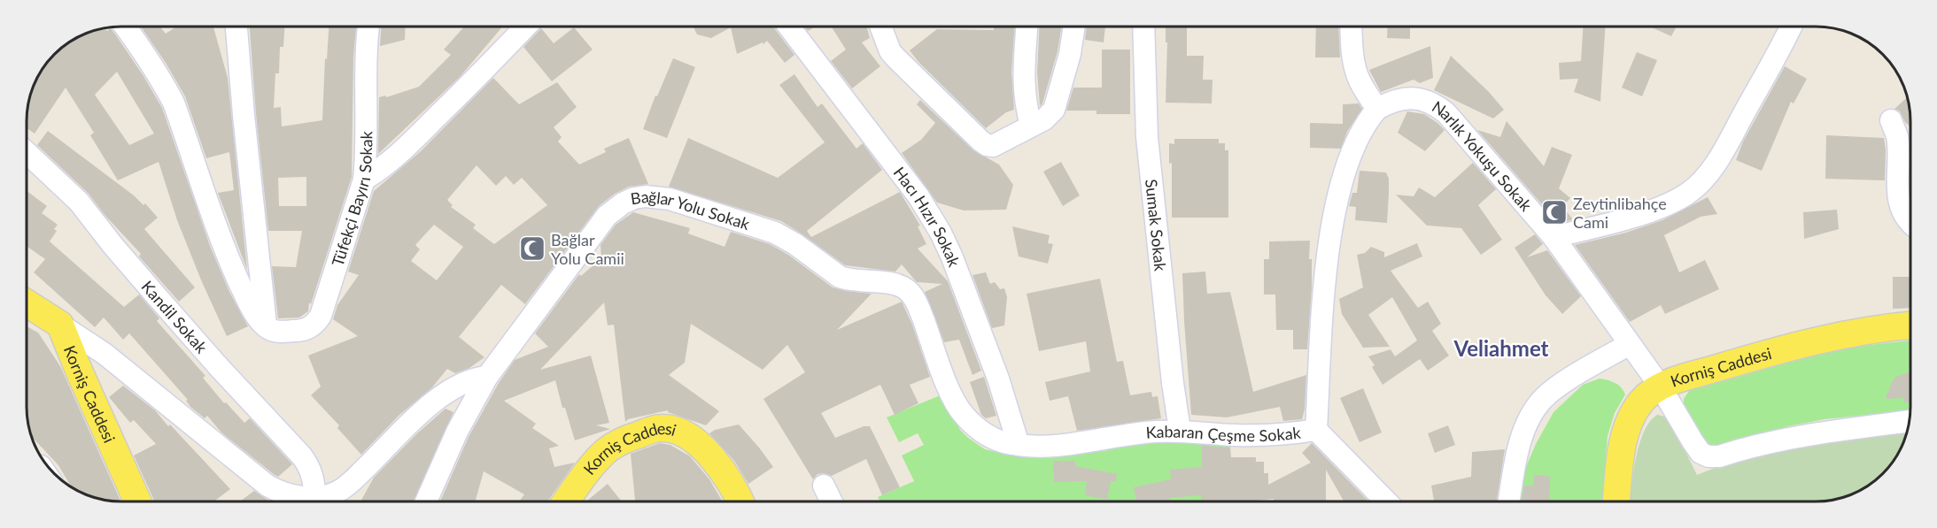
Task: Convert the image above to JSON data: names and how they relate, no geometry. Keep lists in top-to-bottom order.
{
  "streets": {
    "main road": ["Korniş Caddesi"],
    "street": [
      "Narlık Yokuşu Sokak",
      "Tüfekçi Bayırı Sokak",
      "Bağlar Yolu Sokak",
      "Hacı Hızır Sokak",
      "Sumak Sokak",
      "Kandil Sokak",
      "Kabaran Çeşme Sokak"
    ]
  },
  "crossings": [
    ["Narlık Yokuşu Sokak", "Korniş Caddesi"],
    ["Bağlar Yolu Sokak", "Hacı Hızır Sokak"],
    ["Bağlar Yolu Sokak", "Kabaran Çeşme Sokak"],
    ["Hacı Hızır Sokak", "Kabaran Çeşme Sokak"],
    ["Sumak Sokak", "Kabaran Çeşme Sokak"]
  ],
  "districts": ["Veliahmet"],
  "places": {
    "mosque": ["Zeytinlibahçe Cami", "Bağlar Yolu Camii"]
  }
}
